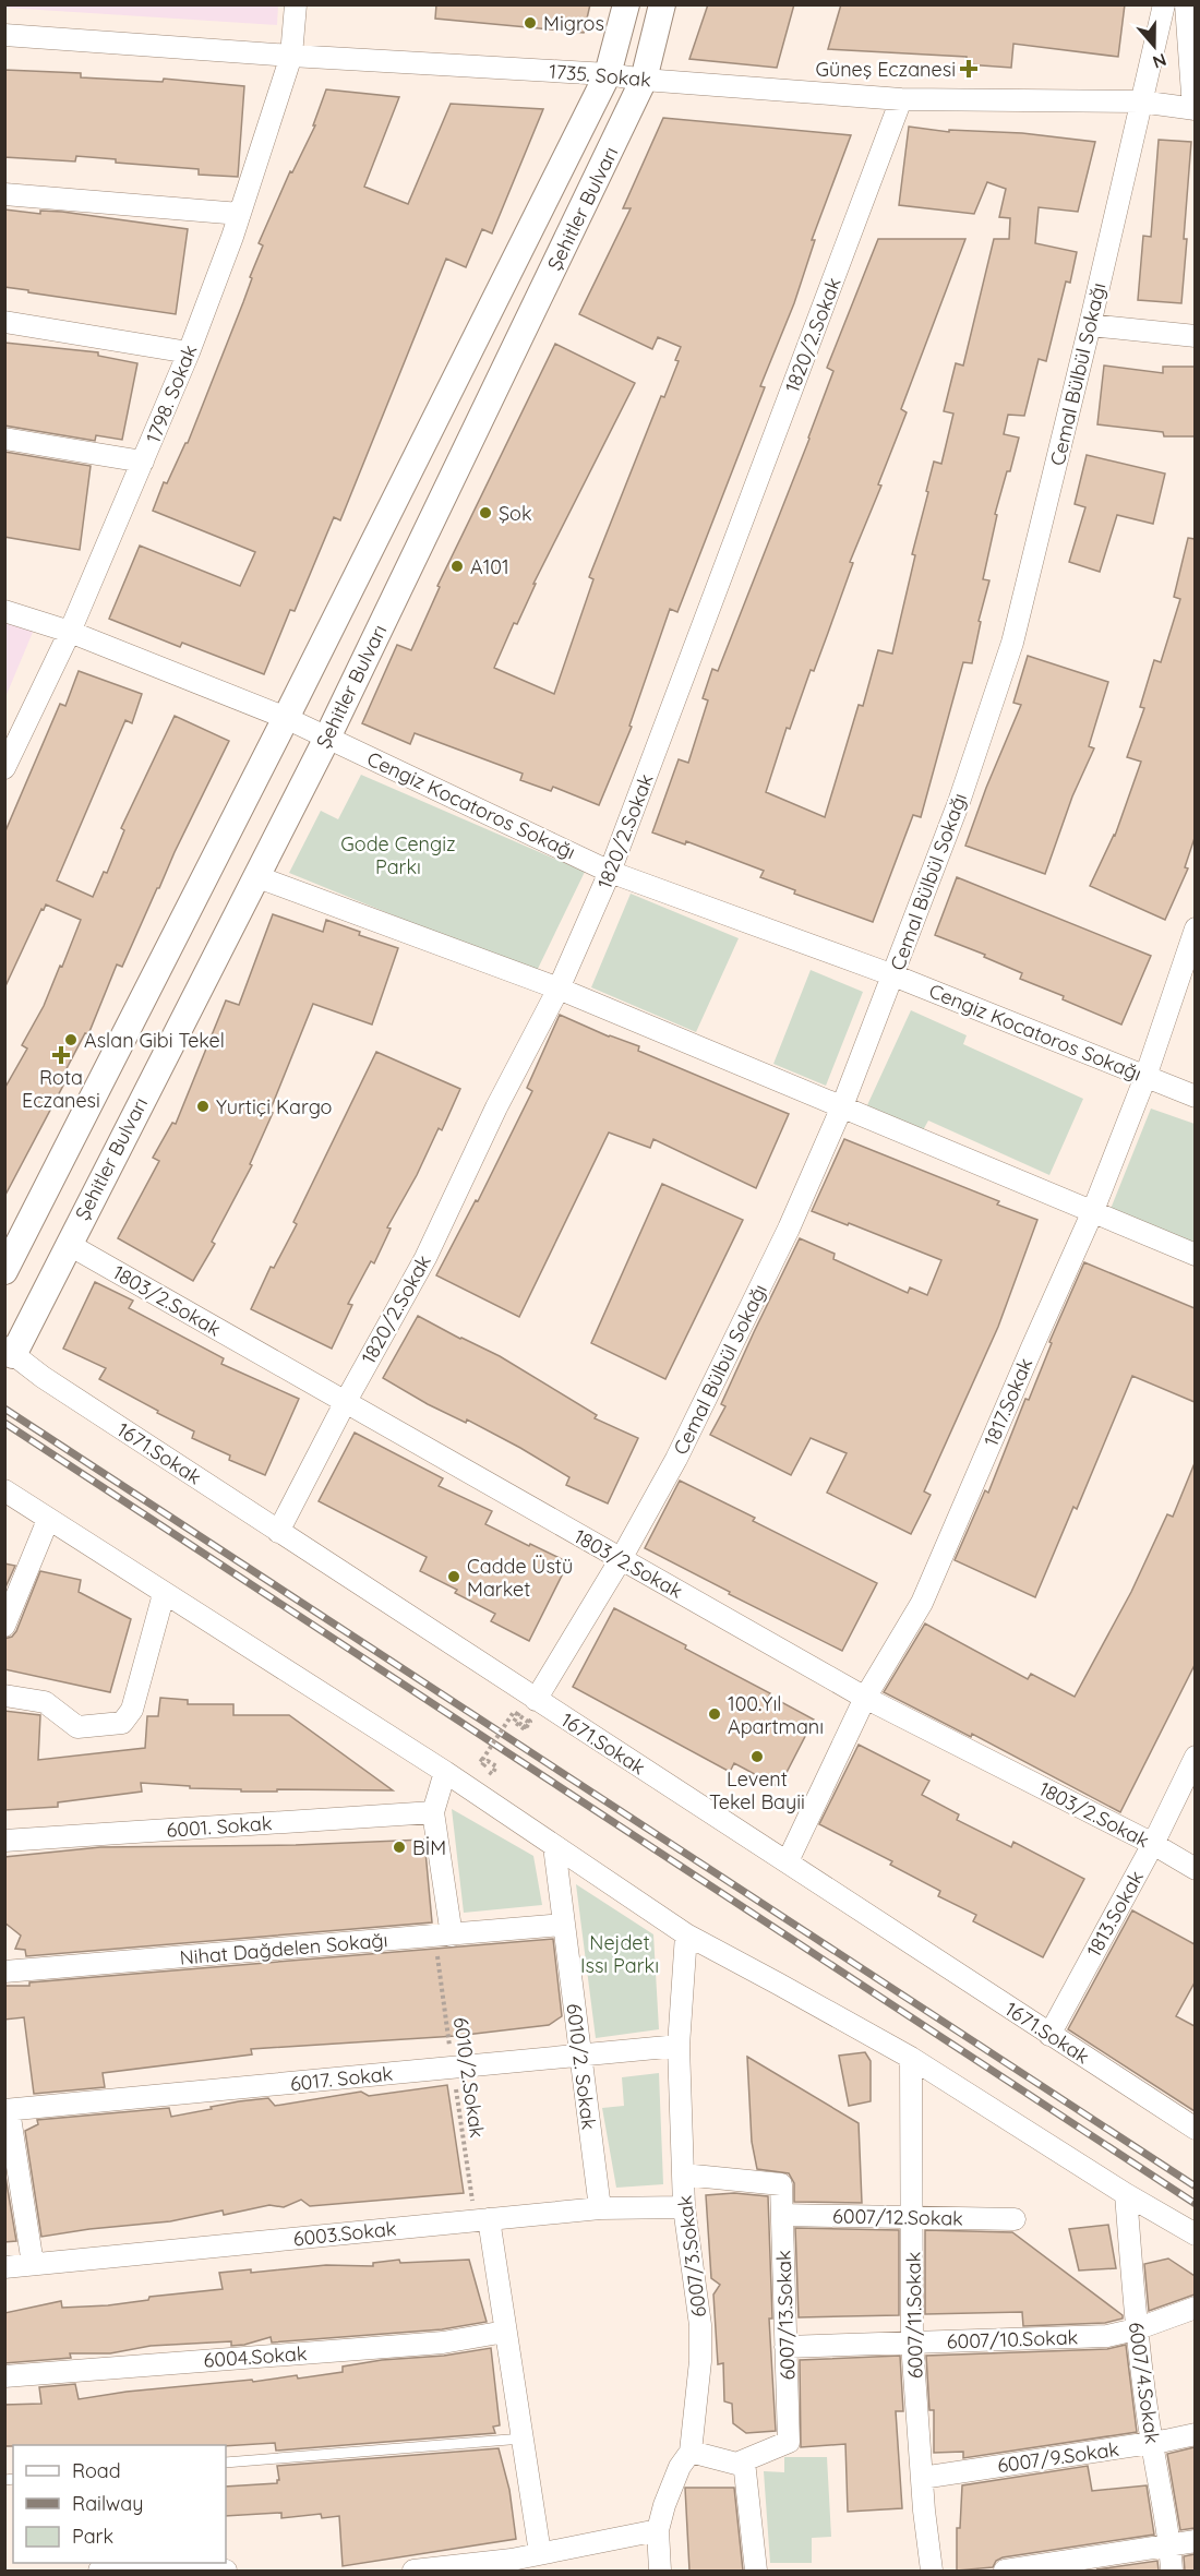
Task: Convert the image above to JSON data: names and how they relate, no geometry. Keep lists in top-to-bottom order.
{
  "streets": {
    "street": [
      "1735. Sokak",
      "Şehitler Bulvarı",
      "1820/2.Sokak",
      "Cemal Bülbül Sokağı",
      "1798. Sokak",
      "Cengiz Kocatoros Sokağı",
      "1803/2.Sokak",
      "1817.Sokak",
      "1671.Sokak",
      "6001. Sokak",
      "1813.Sokak",
      "Nihat Dağdelen Sokağı",
      "6010/2. Sokak",
      "6017. Sokak",
      "6007/12.Sokak",
      "6003.Sokak",
      "6007/3.Sokak",
      "6007/13.Sokak",
      "6007/11.Sokak",
      "6007/10.Sokak",
      "6004.Sokak",
      "6007/4.Sokak",
      "6007/9.Sokak"
    ],
    "path": ["6010/2.Sokak"]
  },
  "crossings": [
    ["1735. Sokak", "Şehitler Bulvarı"],
    ["1735. Sokak", "1820/2.Sokak"],
    ["1735. Sokak", "Cemal Bülbül Sokağı"],
    ["1735. Sokak", "1798. Sokak"],
    ["Şehitler Bulvarı", "Cengiz Kocatoros Sokağı"],
    ["Şehitler Bulvarı", "1803/2.Sokak"],
    ["Şehitler Bulvarı", "1671.Sokak"],
    ["1820/2.Sokak", "Cengiz Kocatoros Sokağı"],
    ["1820/2.Sokak", "1803/2.Sokak"],
    ["1820/2.Sokak", "1671.Sokak"],
    ["Cemal Bülbül Sokağı", "Cengiz Kocatoros Sokağı"],
    ["Cemal Bülbül Sokağı", "1803/2.Sokak"],
    ["Cemal Bülbül Sokağı", "1671.Sokak"],
    ["1798. Sokak", "Cengiz Kocatoros Sokağı"],
    ["Cengiz Kocatoros Sokağı", "1817.Sokak"],
    ["1803/2.Sokak", "1817.Sokak"],
    ["1803/2.Sokak", "1813.Sokak"],
    ["1817.Sokak", "1671.Sokak"],
    ["1671.Sokak", "1813.Sokak"],
    ["Nihat Dağdelen Sokağı", "6010/2. Sokak"],
    ["Nihat Dağdelen Sokağı", "6010/2.Sokak"],
    ["6010/2. Sokak", "6017. Sokak"],
    ["6010/2. Sokak", "6003.Sokak"],
    ["6010/2.Sokak", "6017. Sokak"],
    ["6010/2.Sokak", "6003.Sokak"],
    ["6017. Sokak", "6007/3.Sokak"],
    ["6007/12.Sokak", "6007/13.Sokak"],
    ["6007/12.Sokak", "6007/11.Sokak"],
    ["6003.Sokak", "6007/3.Sokak"],
    ["6007/3.Sokak", "6007/13.Sokak"],
    ["6007/13.Sokak", "6007/10.Sokak"],
    ["6007/11.Sokak", "6007/10.Sokak"],
    ["6007/11.Sokak", "6007/9.Sokak"],
    ["6007/10.Sokak", "6007/4.Sokak"],
    ["6007/4.Sokak", "6007/9.Sokak"]
  ],
  "parks": ["Gode Cengiz Parkı", "Nejdet Issı Parkı"],
  "places": {
    "other": [
      "Migros",
      "Şok",
      "A101",
      "Aslan Gibi Tekel",
      "Yurtiçi Kargo",
      "Cadde Üstü Market",
      "100.Yıl Apartmanı",
      "Levent Tekel Bayii",
      "BİM"
    ],
    "health": ["Güneş Eczanesi", "Rota Eczanesi"]
  },
  "legend": ["Road", "Railway", "Park"],
  "north": "bottom"
}
